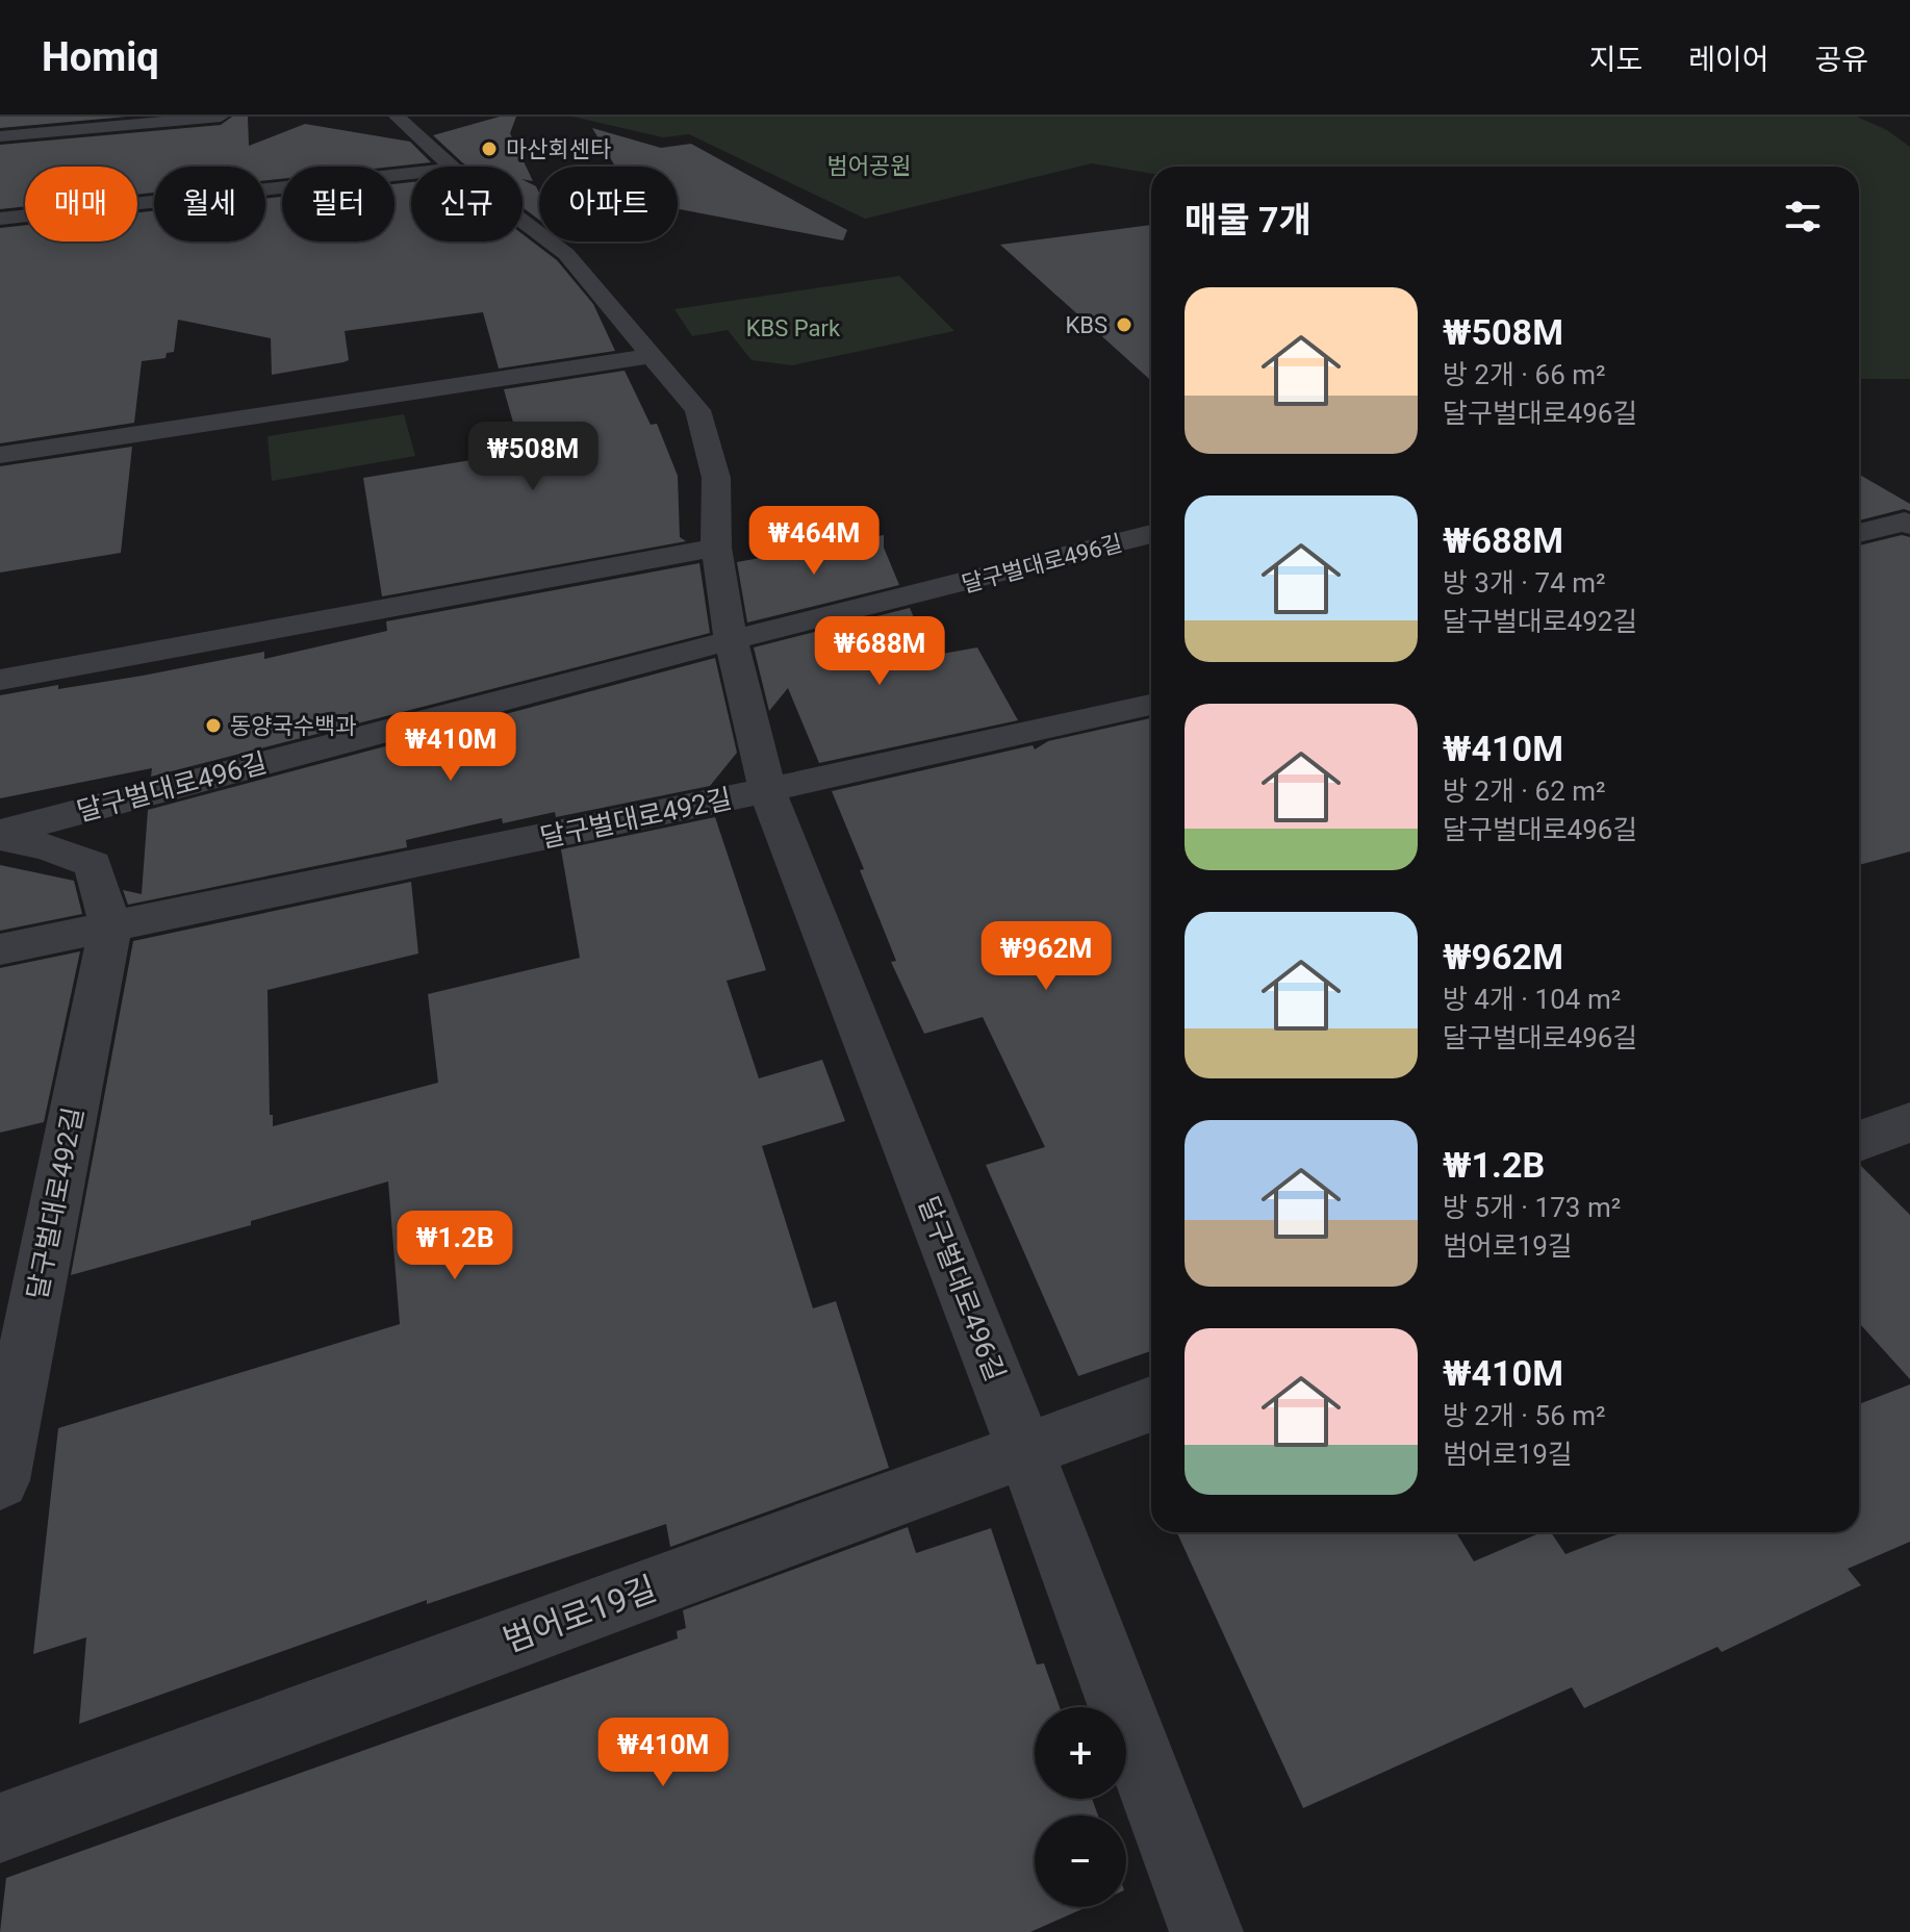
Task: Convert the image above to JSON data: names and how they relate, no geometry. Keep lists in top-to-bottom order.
{
  "streets": {
    "street": ["달구벌대로496길", "달구벌대로492길", "범어로19길"]
  },
  "crossings": [
    ["달구벌대로496길", "달구벌대로492길"],
    ["달구벌대로496길", "범어로19길"]
  ],
  "parks": ["범어공원", "KBS Park"],
  "places": ["마산회센타", "KBS", "동양국수백과"],
  "page": {
    "header": "Homiq",
    "nav": ["지도", "레이어", "공유"],
    "chip": [
      "매매",
      "월세",
      "필터",
      "신규",
      "아파트"
    ],
    "heading": "매물 7개",
    "list": [
      {
        "name": "₩508M",
        "note": "방 2개 · 66 m² · 달구벌대로496길"
      },
      {
        "name": "₩688M",
        "note": "방 3개 · 74 m² · 달구벌대로492길"
      },
      {
        "name": "₩410M",
        "note": "방 2개 · 62 m² · 달구벌대로496길"
      },
      {
        "name": "₩962M",
        "note": "방 4개 · 104 m² · 달구벌대로496길"
      },
      {
        "name": "₩1.2B",
        "note": "방 5개 · 173 m² · 범어로19길"
      },
      {
        "name": "₩410M",
        "note": "방 2개 · 56 m² · 범어로19길"
      }
    ],
    "price": [
      "₩508M",
      "₩464M",
      "₩688M",
      "₩410M",
      "₩962M",
      "₩1.2B",
      "₩410M"
    ],
    "map_buttons": ["+", "−"]
  }
}
